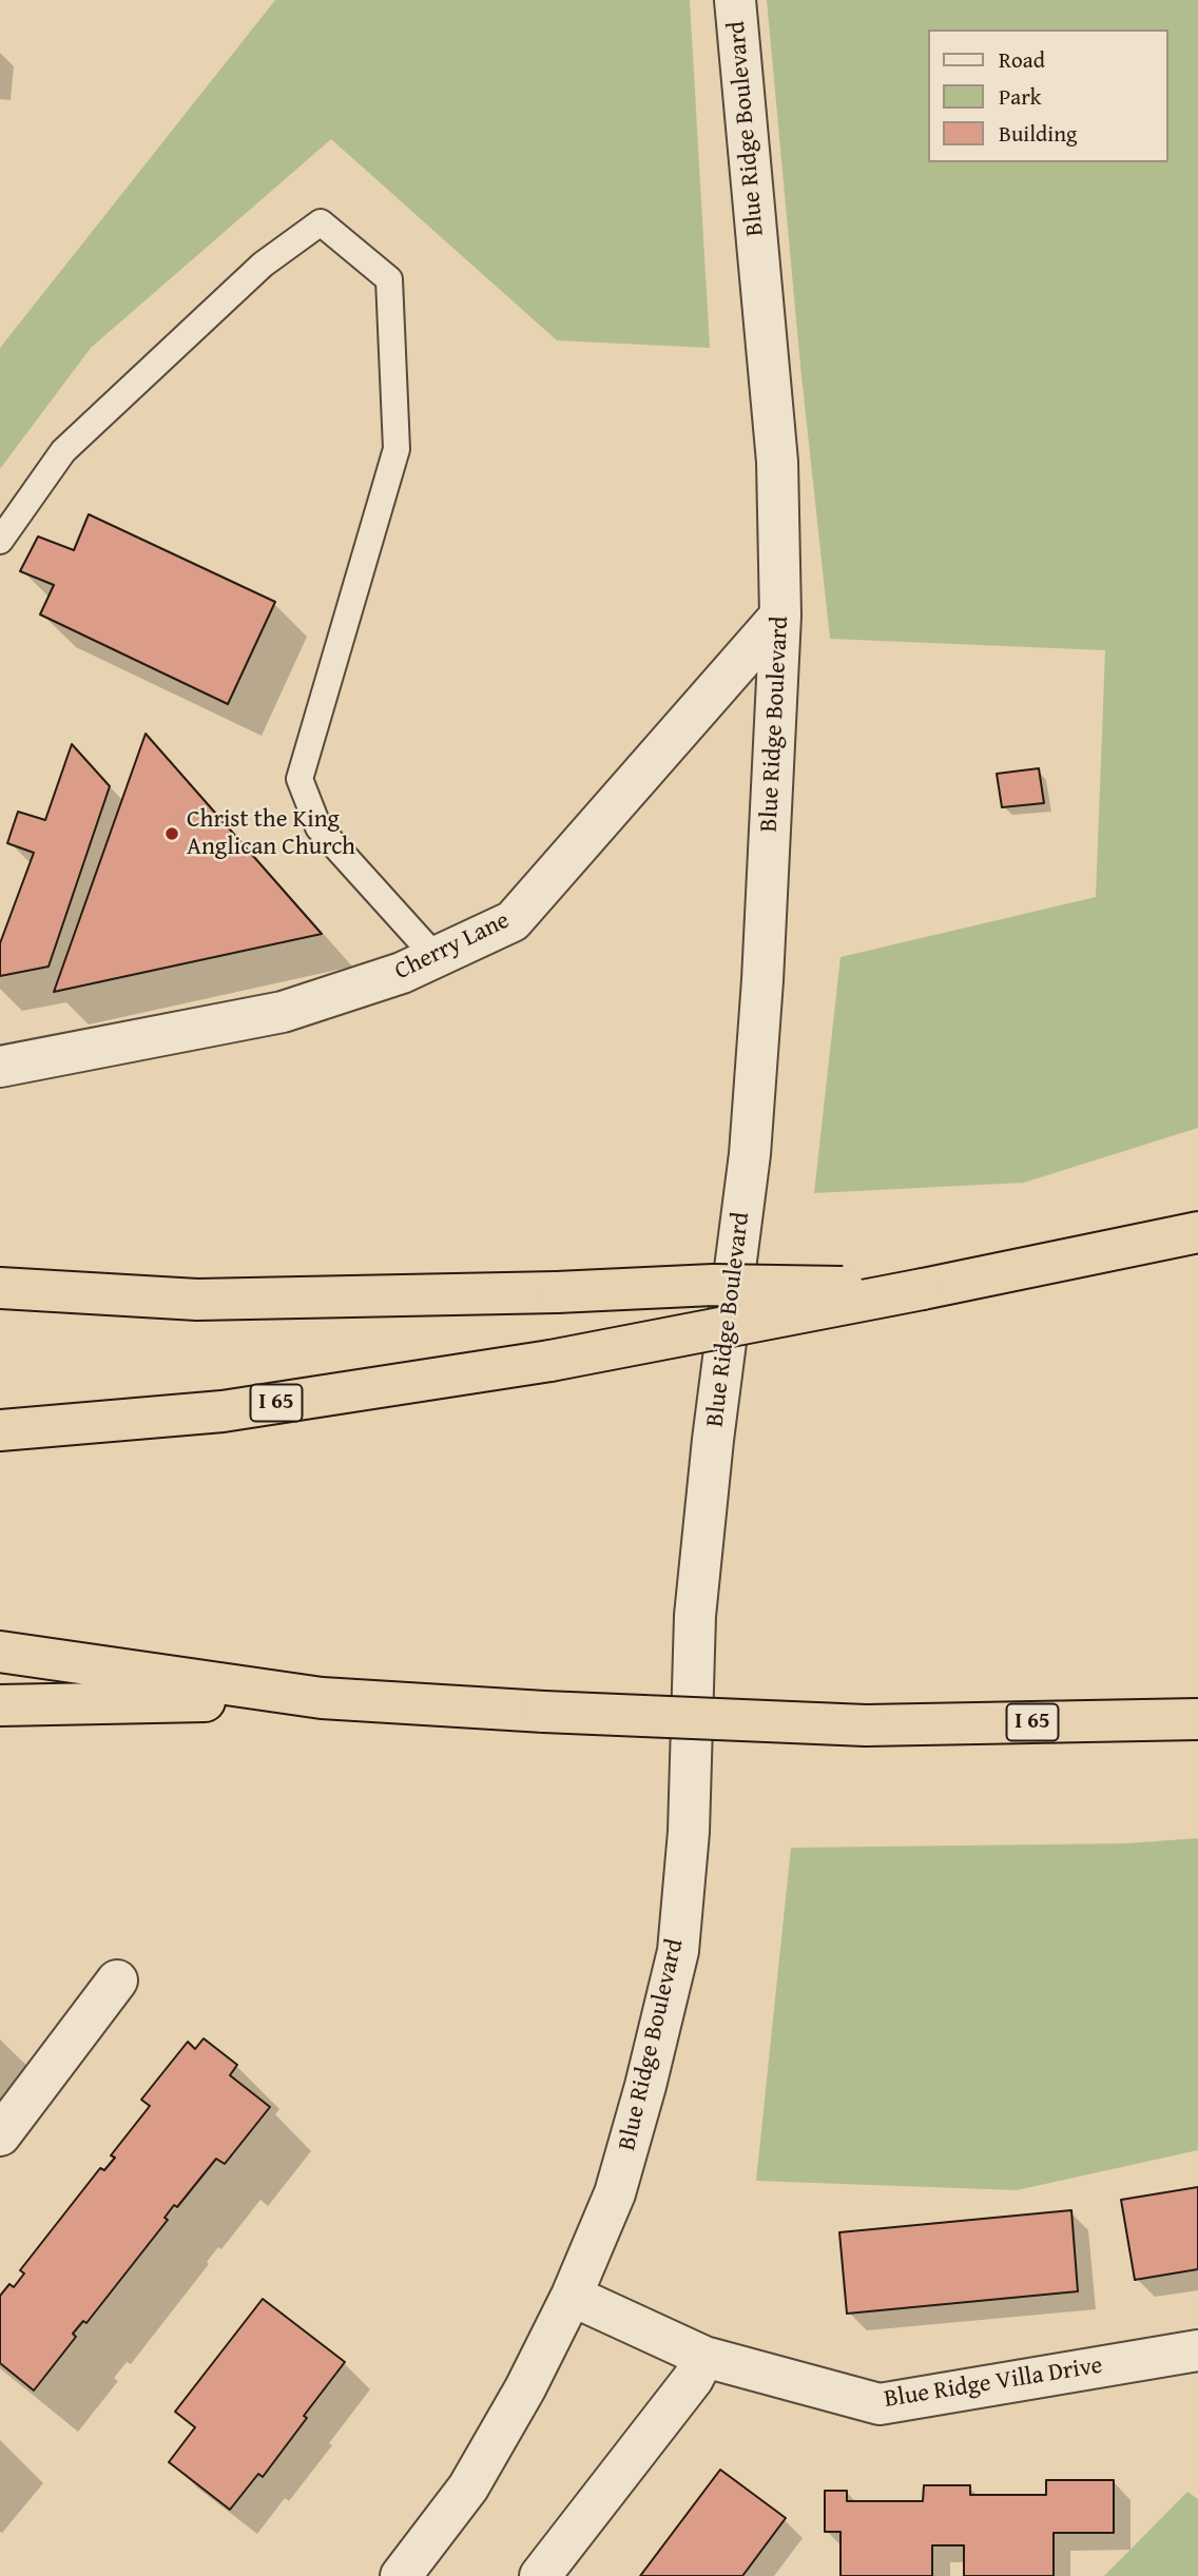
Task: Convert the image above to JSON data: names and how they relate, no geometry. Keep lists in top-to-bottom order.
{
  "streets": {
    "highway": ["I 65"],
    "street": ["Blue Ridge Boulevard", "Cherry Lane", "Blue Ridge Villa Drive"]
  },
  "crossings": [
    ["Blue Ridge Boulevard", "Cherry Lane"],
    ["Blue Ridge Boulevard", "Blue Ridge Villa Drive"]
  ],
  "places": ["Christ the King Anglican Church"],
  "legend": ["Road", "Park", "Building"]
}
